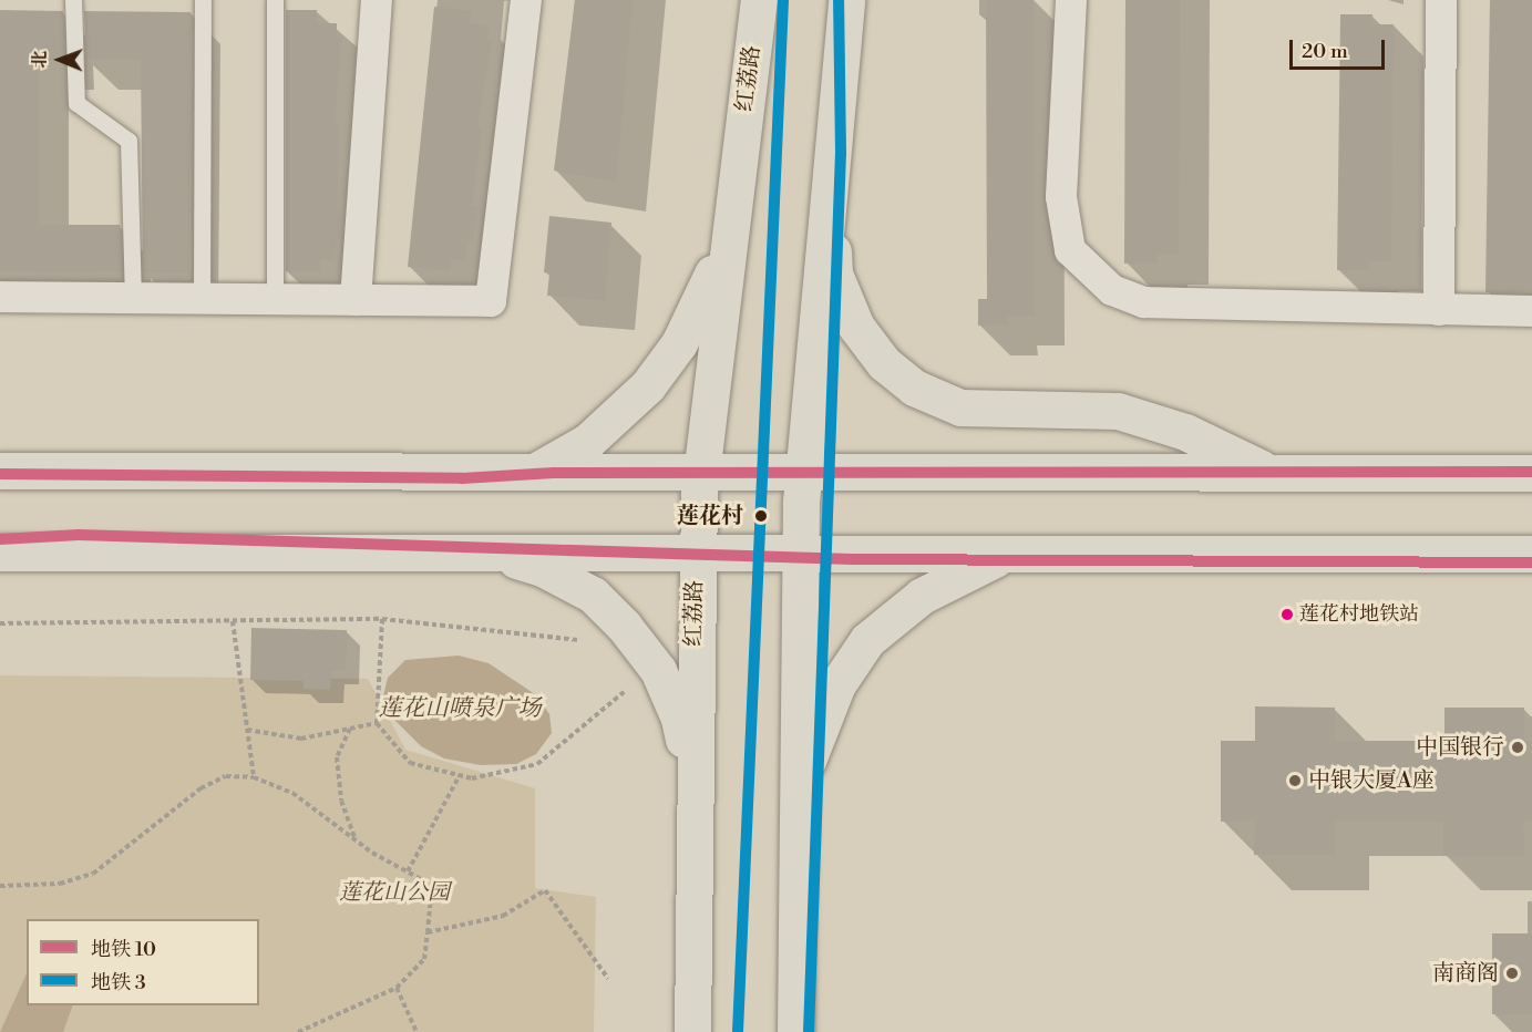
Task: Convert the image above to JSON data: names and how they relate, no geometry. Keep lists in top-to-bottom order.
{
  "streets": {
    "main road": ["红荔路"]
  },
  "water": ["莲花山喷泉广场"],
  "parks": ["莲花山公园"],
  "places": [
    "莲花村",
    "莲花村地铁站",
    "中国银行",
    "中银大厦A座",
    "南商阁"
  ],
  "lines": ["metro line 3", "metro line 10"],
  "legend": ["地铁 10", "地铁 3"],
  "scale_bar": "20 m",
  "north": "left"
}
